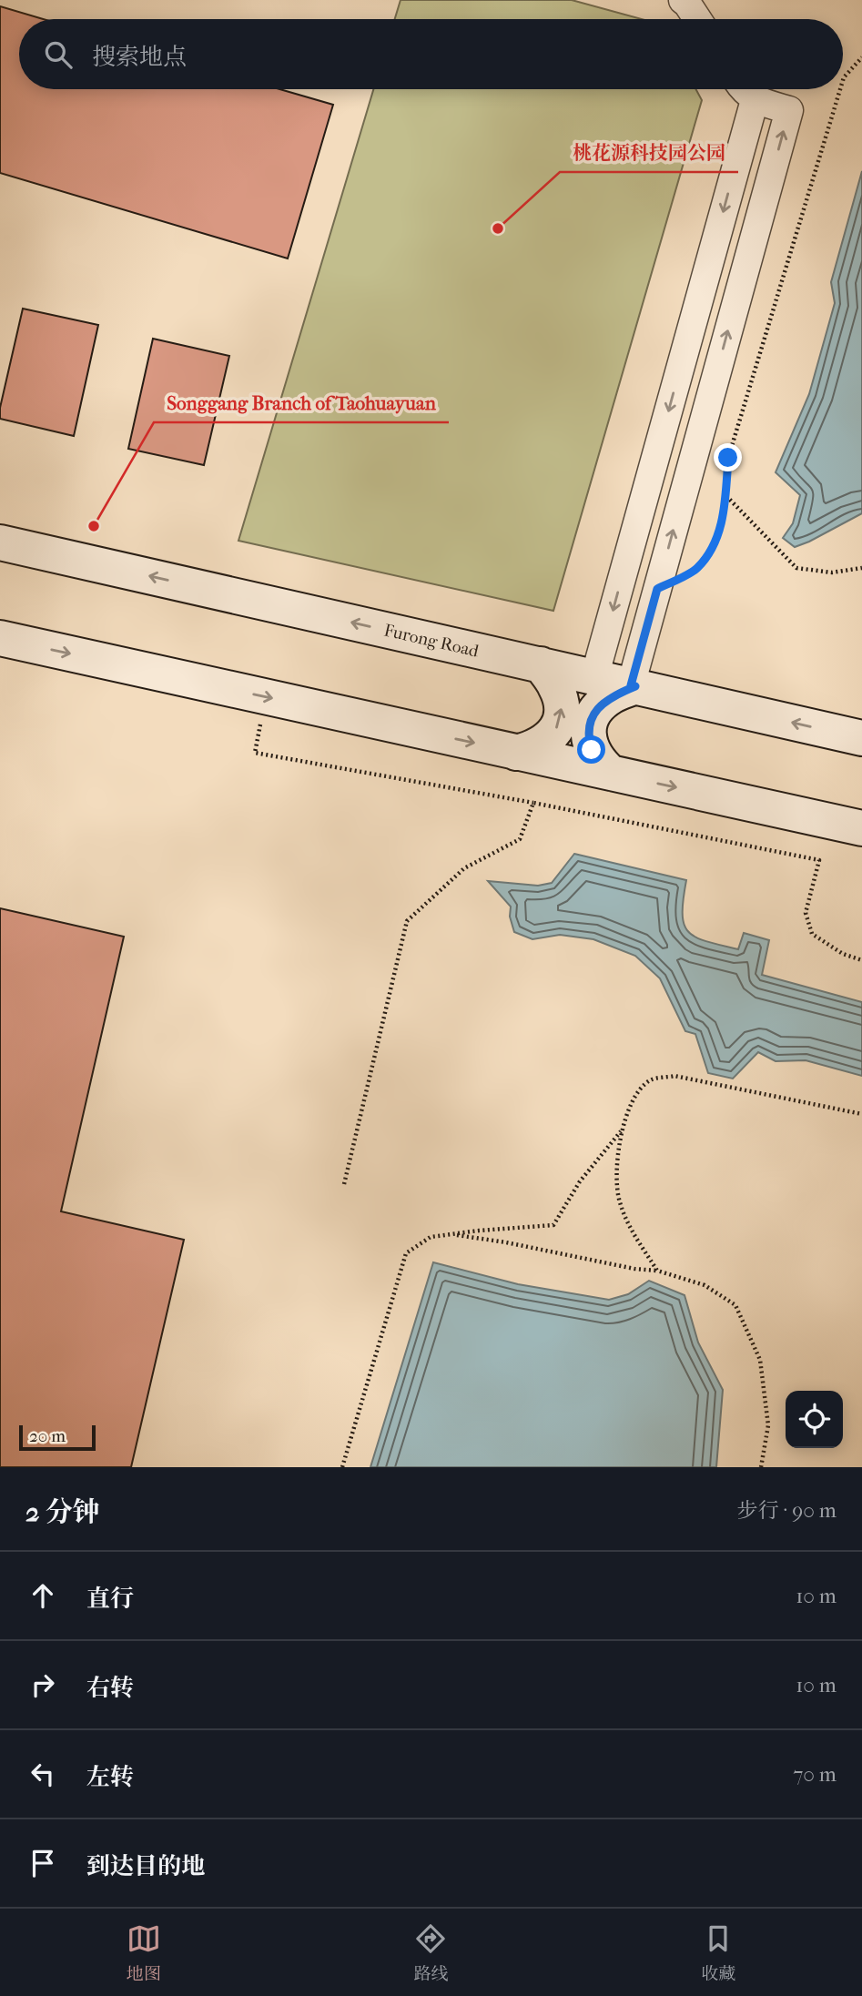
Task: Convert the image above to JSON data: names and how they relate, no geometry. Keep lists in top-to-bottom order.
{
  "streets": {
    "main road": ["Furong Road"]
  },
  "places": ["桃花源科技园公园", "Songgang Branch of Taohuayuan"],
  "scale_bar": "20 m",
  "page": {
    "search": "搜索地点",
    "scale": "20 m",
    "heading": ["2 分钟", "步行 · 90 m"],
    "list": [
      ["直行", "10 m"],
      ["右转", "10 m"],
      ["左转", "70 m"],
      "到达目的地"
    ],
    "nav": ["地图", "路线", "收藏"]
  }
}
